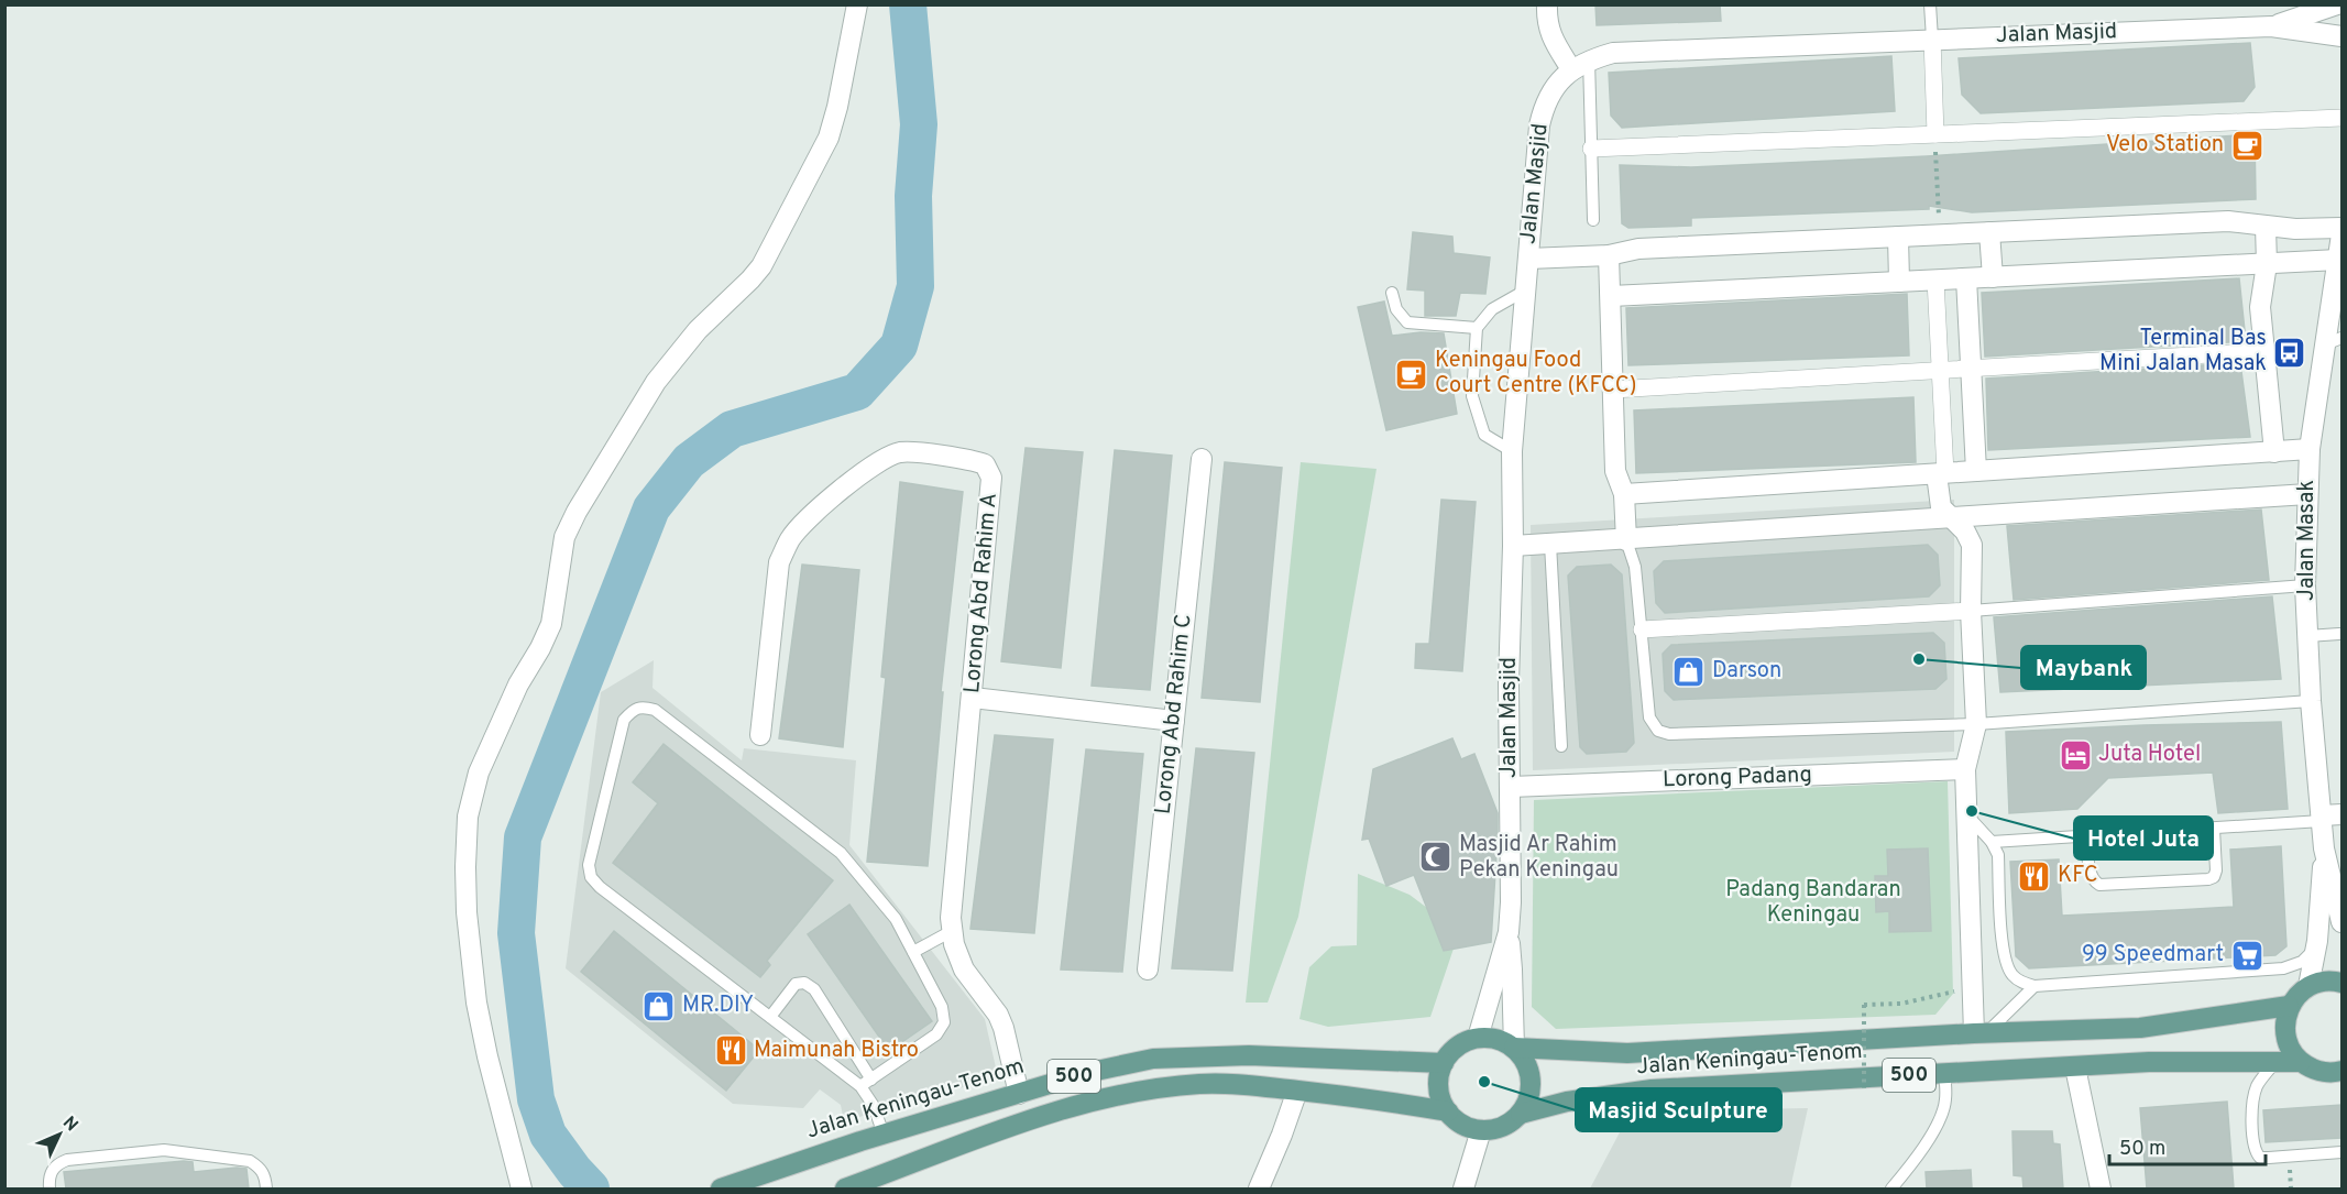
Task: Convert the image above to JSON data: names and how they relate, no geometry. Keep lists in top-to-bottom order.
{
  "streets": {
    "main road": ["Jalan Keningau-Tenom", "500"],
    "street": [
      "Jalan Masjid",
      "Jalan Masak",
      "Lorong Abd Rahim A",
      "Lorong Abd Rahim C",
      "Lorong Padang"
    ]
  },
  "crossings": [
    ["Jalan Masjid", "Lorong Padang"],
    ["Lorong Abd Rahim A", "Jalan Keningau-Tenom"],
    ["Jalan Keningau-Tenom", "500"]
  ],
  "parks": ["Padang Bandaran Keningau"],
  "places": {
    "cafe": ["Velo Station", "Keningau Food Court Centre (KFCC)"],
    "bus stop": ["Terminal Bas Mini Jalan Masak"],
    "other": ["Maybank", "Hotel Juta", "Masjid Sculpture"],
    "shop": ["Darson", "MR.DIY"],
    "hotel": ["Juta Hotel"],
    "mosque": ["Masjid Ar Rahim Pekan Keningau"],
    "restaurant": ["KFC", "Maimunah Bistro"],
    "supermarket": ["99 Speedmart"]
  },
  "scale_bar": "50 m",
  "north": "top right"
}
